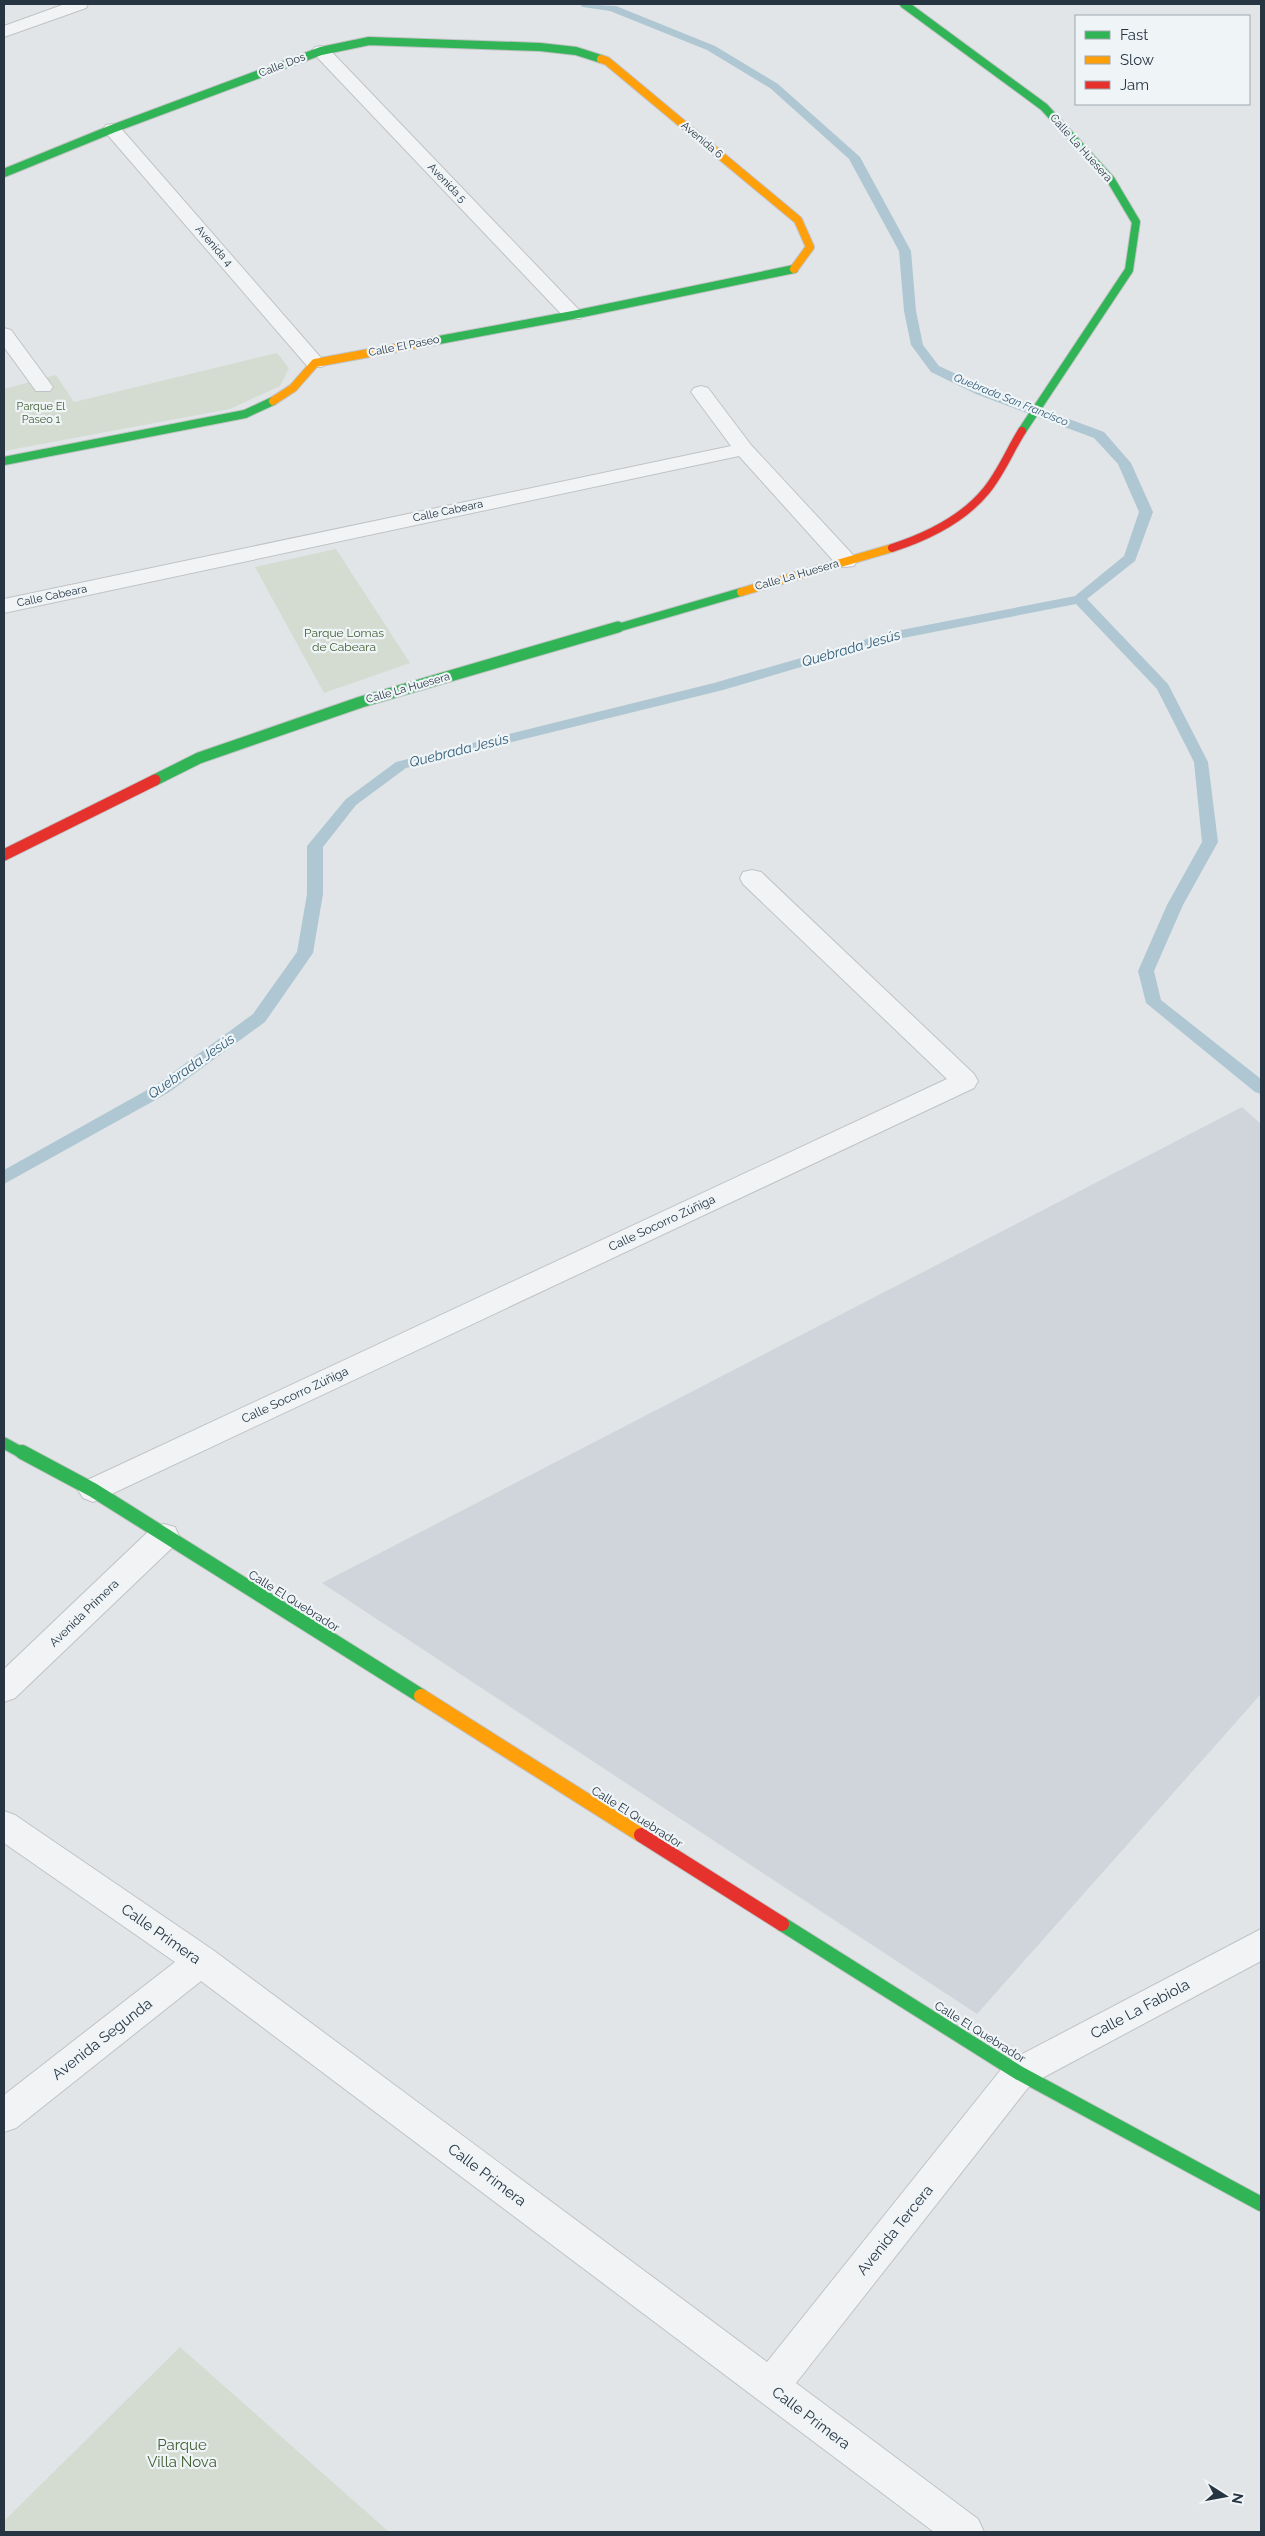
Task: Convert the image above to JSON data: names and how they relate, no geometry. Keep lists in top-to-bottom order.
{
  "streets": {
    "street": [
      "Calle Dos",
      "Avenida 6",
      "Calle La Huesera",
      "Avenida 5",
      "Avenida 4",
      "Calle El Paseo",
      "Calle Cabeara",
      "Calle Socorro Zúñiga",
      "Calle El Quebrador",
      "Avenida Primera",
      "Calle Primera",
      "Calle La Fabiola",
      "Avenida Segunda",
      "Avenida Tercera"
    ]
  },
  "crossings": [
    ["Calle Dos", "Avenida 6"],
    ["Calle Dos", "Avenida 5"],
    ["Calle Dos", "Avenida 4"],
    ["Avenida 6", "Calle El Paseo"],
    ["Avenida 5", "Calle El Paseo"],
    ["Avenida 4", "Calle El Paseo"],
    ["Calle Socorro Zúñiga", "Calle El Quebrador"],
    ["Calle El Quebrador", "Avenida Primera"],
    ["Calle El Quebrador", "Calle La Fabiola"],
    ["Calle El Quebrador", "Avenida Tercera"],
    ["Calle Primera", "Avenida Segunda"],
    ["Calle Primera", "Avenida Tercera"],
    ["Calle La Fabiola", "Avenida Tercera"]
  ],
  "water": ["Quebrada San Francisco", "Quebrada Jesús"],
  "parks": ["Parque El Paseo 1", "Parque Lomas de Cabeara", "Parque Villa Nova"],
  "legend": ["Fast", "Slow", "Jam"],
  "north": "right"
}
